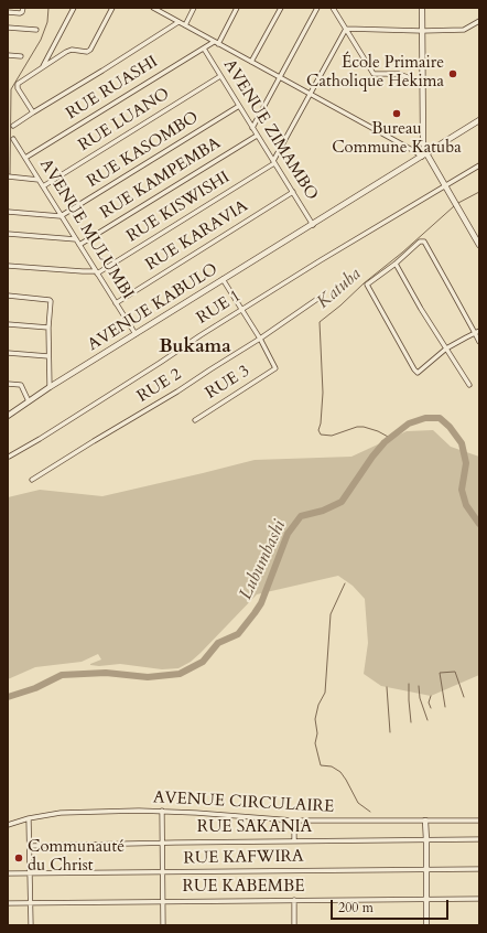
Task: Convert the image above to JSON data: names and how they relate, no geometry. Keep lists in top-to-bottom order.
{
  "streets": {
    "street": [
      "RUE RUASHI",
      "RUE LUANO",
      "AVENUE ZIMAMBO",
      "RUE KASOMBO",
      "RUE KAMPEMBA",
      "RUE KISWISHI",
      "AVENUE MULUMBI",
      "RUE KARAVIA",
      "AVENUE KABULO",
      "RUE 1",
      "RUE 3",
      "RUE 2",
      "AVENUE CIRCULAIRE",
      "RUE SAKANIA",
      "RUE KAFWIRA",
      "RUE KABEMBE"
    ]
  },
  "crossings": [
    ["RUE RUASHI", "AVENUE ZIMAMBO"],
    ["RUE RUASHI", "AVENUE MULUMBI"],
    ["RUE LUANO", "AVENUE ZIMAMBO"],
    ["RUE LUANO", "AVENUE MULUMBI"],
    ["AVENUE ZIMAMBO", "RUE KASOMBO"],
    ["AVENUE ZIMAMBO", "RUE KAMPEMBA"],
    ["AVENUE ZIMAMBO", "RUE KISWISHI"],
    ["AVENUE ZIMAMBO", "RUE KARAVIA"],
    ["AVENUE ZIMAMBO", "AVENUE KABULO"],
    ["RUE KASOMBO", "AVENUE MULUMBI"],
    ["RUE KAMPEMBA", "AVENUE MULUMBI"],
    ["RUE KISWISHI", "AVENUE MULUMBI"],
    ["AVENUE MULUMBI", "RUE KARAVIA"],
    ["AVENUE MULUMBI", "AVENUE KABULO"],
    ["RUE 3", "RUE 2"]
  ],
  "districts": ["Bukama"],
  "water": ["Katuba", "Lubumbashi"],
  "places": ["École Primaire Catholique Hekima", "Bureau Commune Katuba", "Communauté du Christ"],
  "scale_bar": "200 m"
}
